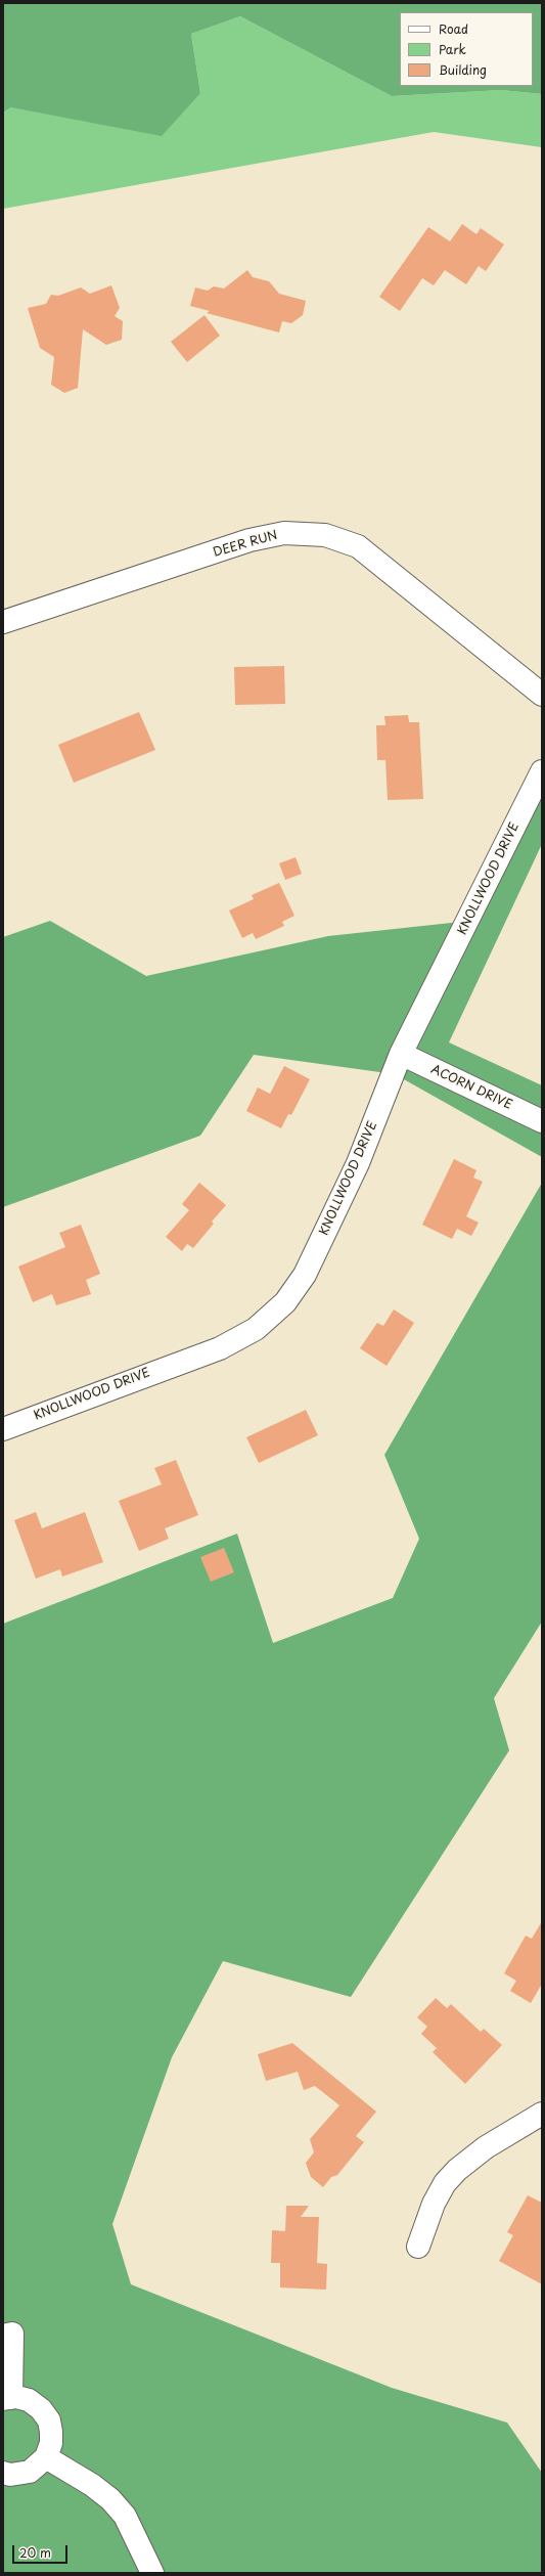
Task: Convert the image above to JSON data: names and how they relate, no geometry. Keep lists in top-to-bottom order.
{
  "streets": {
    "street": ["DEER RUN", "KNOLLWOOD DRIVE", "ACORN DRIVE"]
  },
  "crossings": [
    ["KNOLLWOOD DRIVE", "ACORN DRIVE"]
  ],
  "legend": ["Road", "Park", "Building"],
  "scale_bar": "20 m"
}
